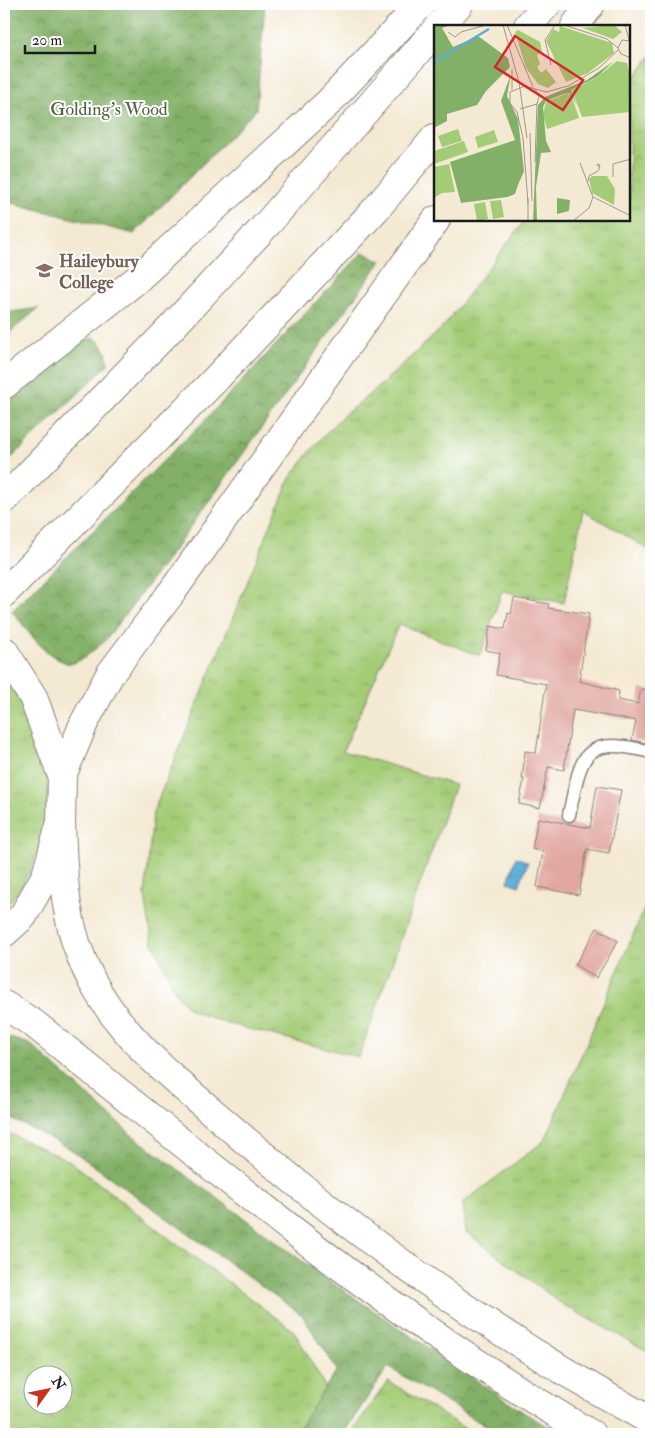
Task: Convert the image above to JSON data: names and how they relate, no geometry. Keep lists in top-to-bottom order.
{
  "parks": ["Golding's Wood"],
  "places": {
    "school or university": ["Haileybury College"]
  },
  "scale_bar": "20 m",
  "north": "top right"
}
